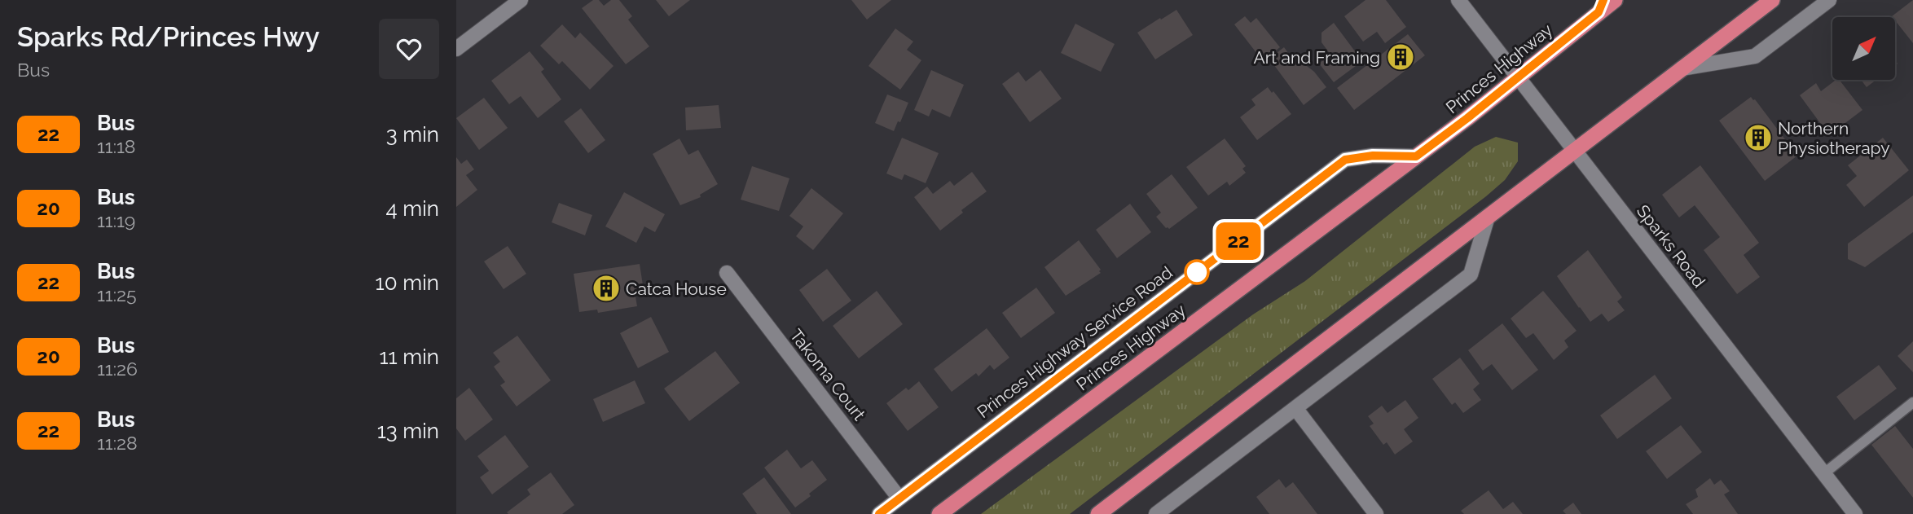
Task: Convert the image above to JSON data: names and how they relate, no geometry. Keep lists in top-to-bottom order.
{
  "streets": {
    "highway": ["Princes Highway"],
    "street": ["Sparks Road", "Princes Highway Service Road", "Takoma Court"]
  },
  "crossings": [
    ["Princes Highway", "Sparks Road"],
    ["Princes Highway", "Princes Highway Service Road"],
    ["Princes Highway Service Road", "Takoma Court"]
  ],
  "places": {
    "building": ["Art and Framing", "Northern Physiotherapy", "Catca House"]
  },
  "lines": ["bus line 22"],
  "north": "top right",
  "page": {
    "heading": ["Sparks Rd/Princes Hwy", "Bus"],
    "on_map": "22",
    "list": [
      {
        "mark": "22",
        "name": "Bus",
        "note": "11:18",
        "value": "3 min"
      },
      {
        "mark": "20",
        "name": "Bus",
        "note": "11:19",
        "value": "4 min"
      },
      {
        "mark": "22",
        "name": "Bus",
        "note": "11:25",
        "value": "10 min"
      },
      {
        "mark": "20",
        "name": "Bus",
        "note": "11:26",
        "value": "11 min"
      },
      {
        "mark": "22",
        "name": "Bus",
        "note": "11:28",
        "value": "13 min"
      }
    ]
  }
}
